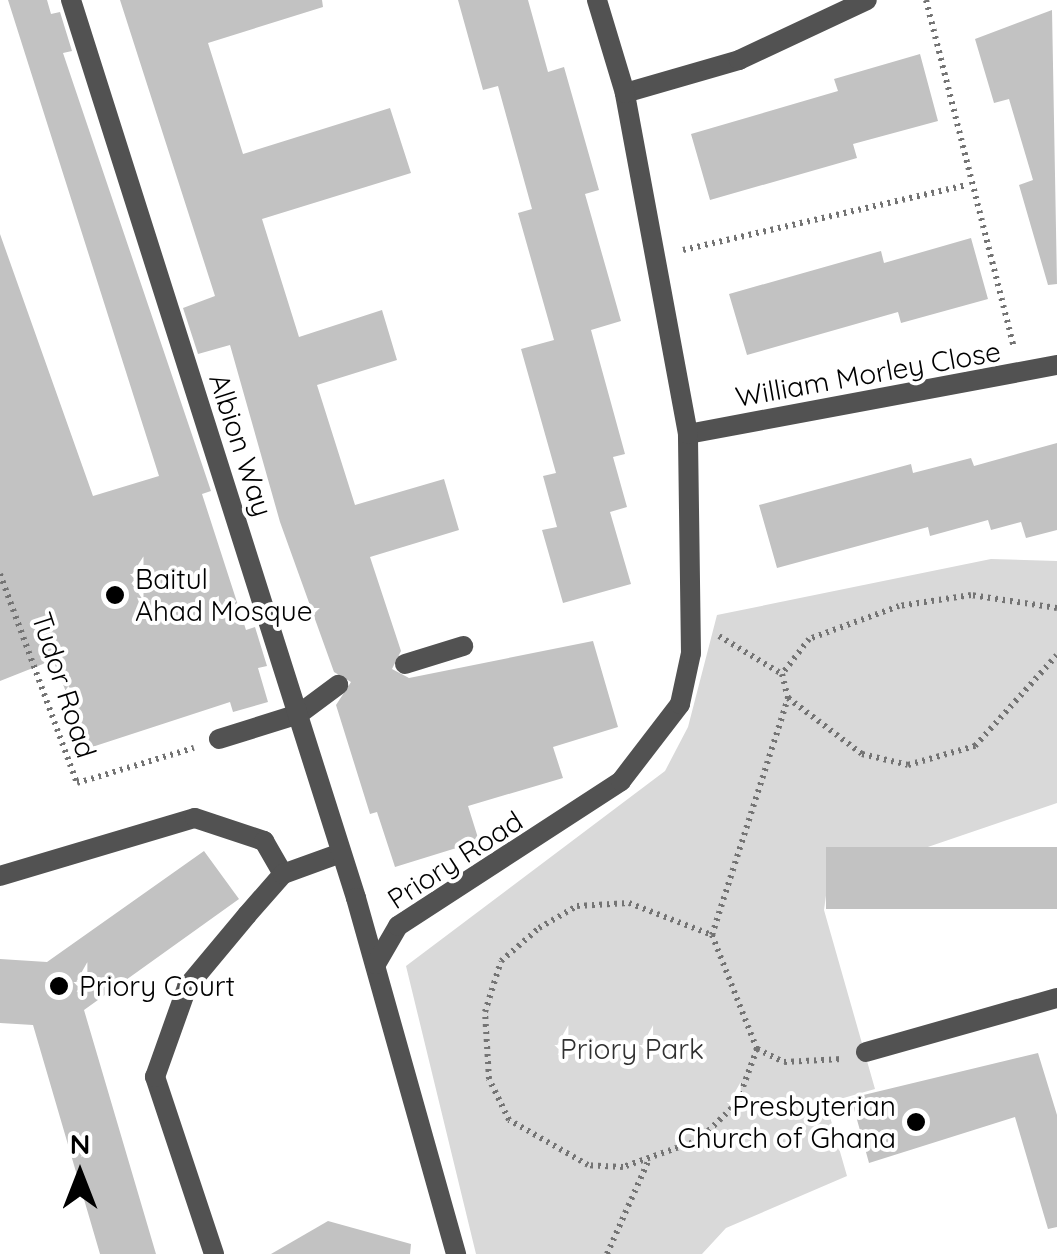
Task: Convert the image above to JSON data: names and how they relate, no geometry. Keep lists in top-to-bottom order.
{
  "streets": {
    "street": ["William Morley Close", "Albion Way", "Priory Road"],
    "path": ["Tudor Road"]
  },
  "crossings": [
    ["Albion Way", "Priory Road"]
  ],
  "parks": ["Priory Park"],
  "places": ["Baitul Ahad Mosque", "Priory Court", "Presbyterian Church of Ghana"],
  "north": "top"
}
